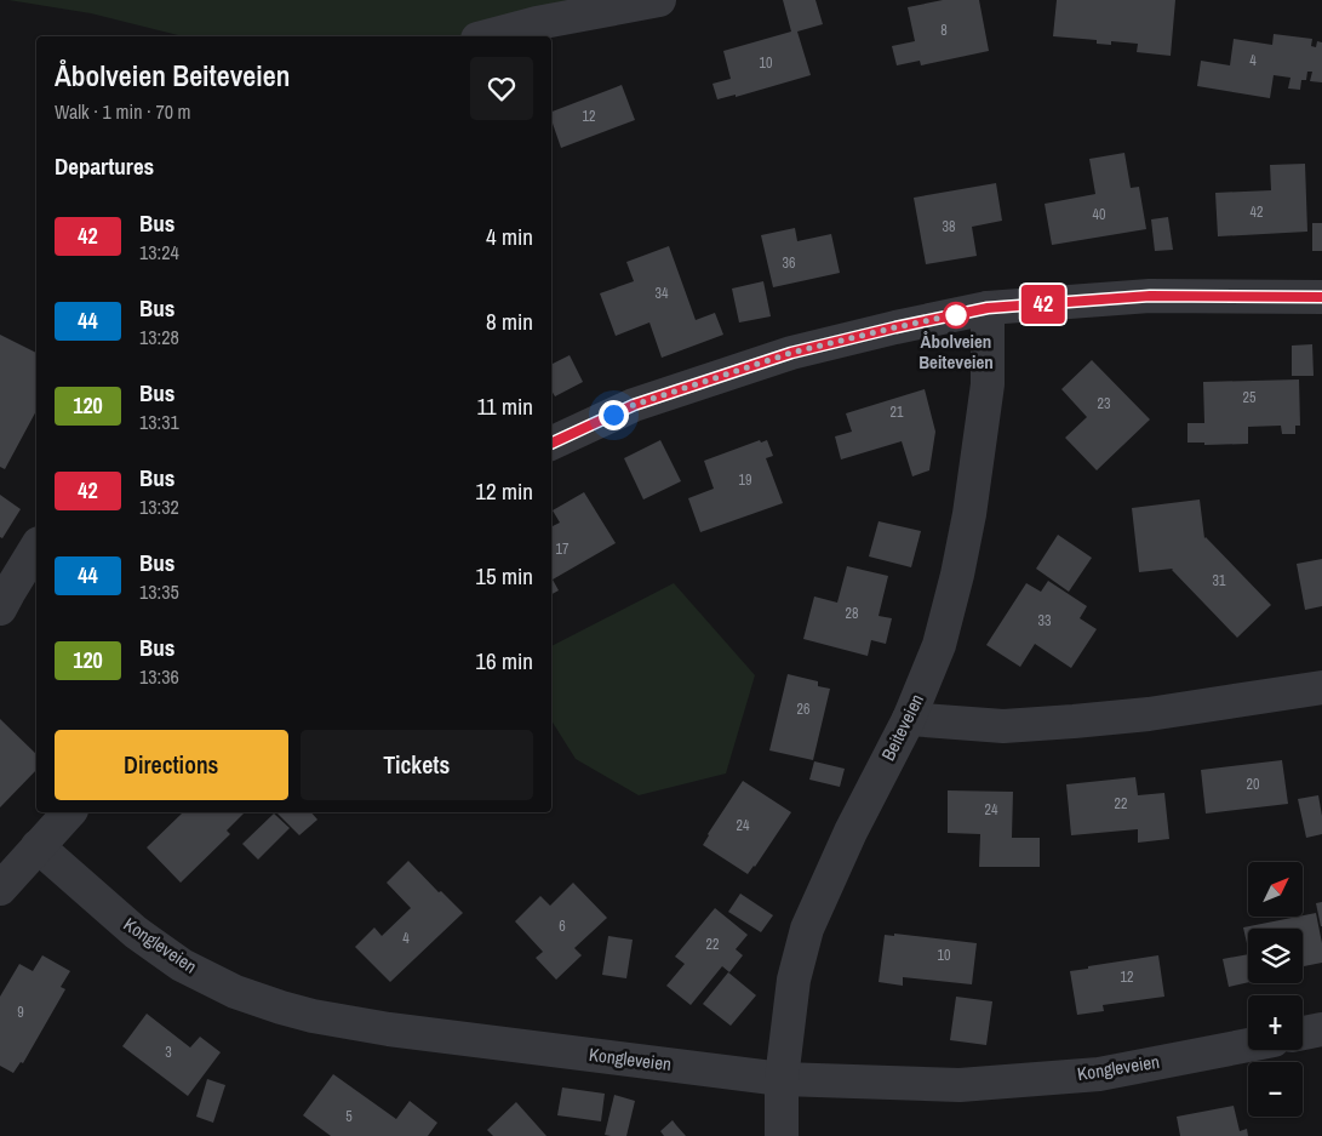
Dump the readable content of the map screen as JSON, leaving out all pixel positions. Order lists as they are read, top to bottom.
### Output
{
  "streets": {
    "street": ["Beiteveien", "Kongleveien"]
  },
  "crossings": [
    ["Beiteveien", "Kongleveien"]
  ],
  "places": ["Åbolveien Beiteveien"],
  "lines": ["bus line 42"],
  "house_numbers": [
    "8",
    "4",
    "10",
    "12",
    "42",
    "40",
    "38",
    "36",
    "34",
    "25",
    "23",
    "21",
    "19",
    "17",
    "31",
    "28",
    "33",
    "26",
    "20",
    "22",
    "24",
    "24",
    "6",
    "4",
    "22",
    "10",
    "12",
    "9",
    "3",
    "5"
  ],
  "north": "top right",
  "page": {
    "on_map": "42",
    "heading": [
      ["Åbolveien Beiteveien", "Walk · 1 min · 70 m"],
      "Departures"
    ],
    "list": [
      {
        "mark": "42",
        "name": "Bus",
        "note": "13:24",
        "value": "4 min"
      },
      {
        "mark": "44",
        "name": "Bus",
        "note": "13:28",
        "value": "8 min"
      },
      {
        "mark": "120",
        "name": "Bus",
        "note": "13:31",
        "value": "11 min"
      },
      {
        "mark": "42",
        "name": "Bus",
        "note": "13:32",
        "value": "12 min"
      },
      {
        "mark": "44",
        "name": "Bus",
        "note": "13:35",
        "value": "15 min"
      },
      {
        "mark": "120",
        "name": "Bus",
        "note": "13:36",
        "value": "16 min"
      }
    ],
    "buttons": ["Directions", "Tickets"],
    "map_buttons": ["+", "−"]
  }
}
